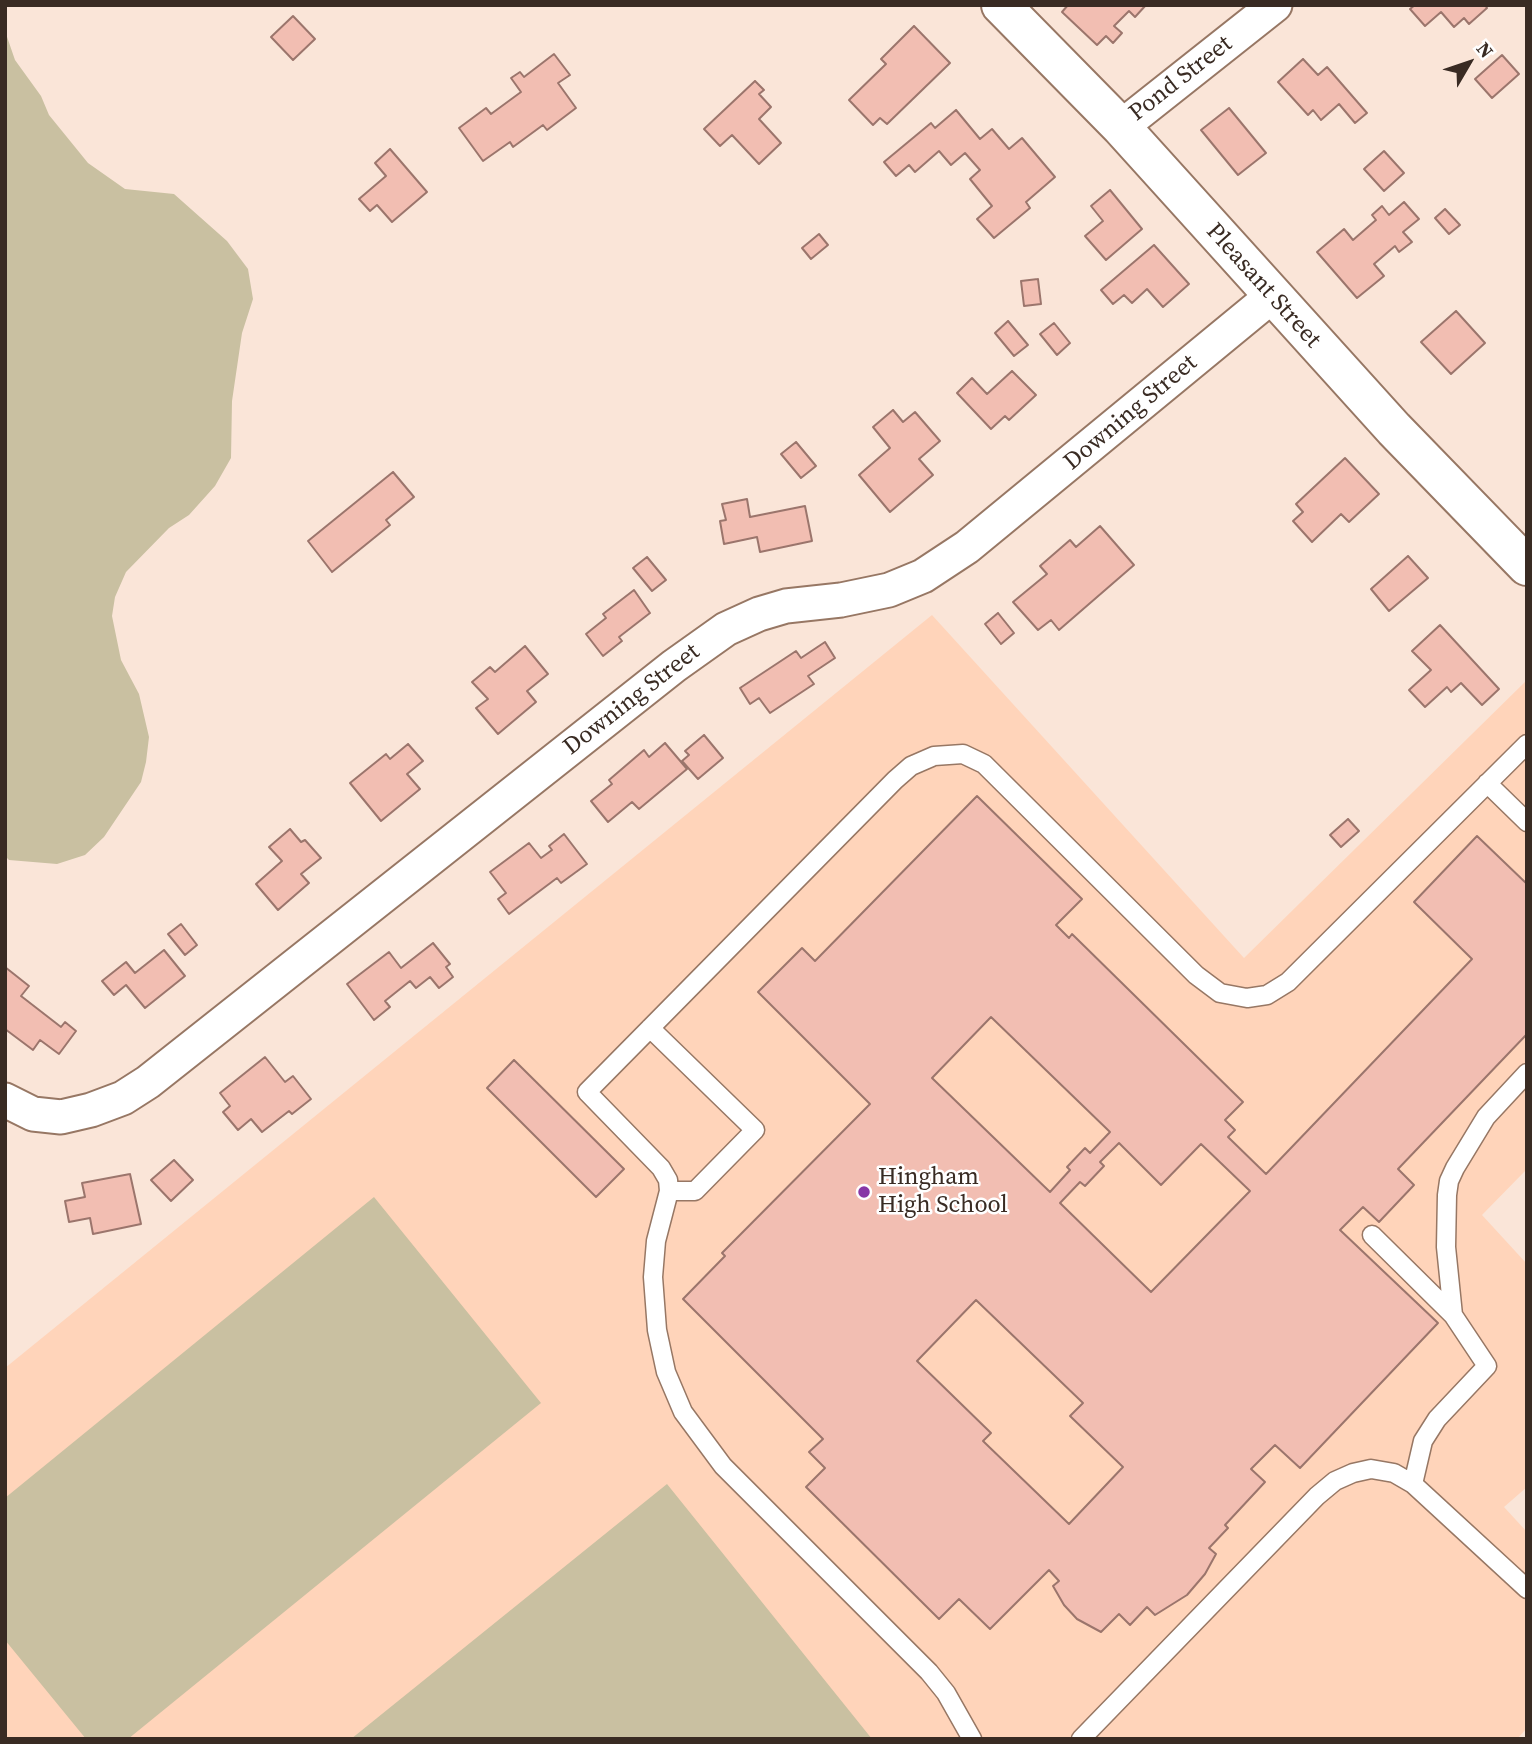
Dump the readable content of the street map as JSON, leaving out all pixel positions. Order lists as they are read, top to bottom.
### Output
{
  "streets": {
    "street": ["Pond Street", "Pleasant Street", "Downing Street"]
  },
  "crossings": [
    ["Pond Street", "Pleasant Street"],
    ["Pleasant Street", "Downing Street"]
  ],
  "places": ["Hingham High School"],
  "north": "top right"
}
